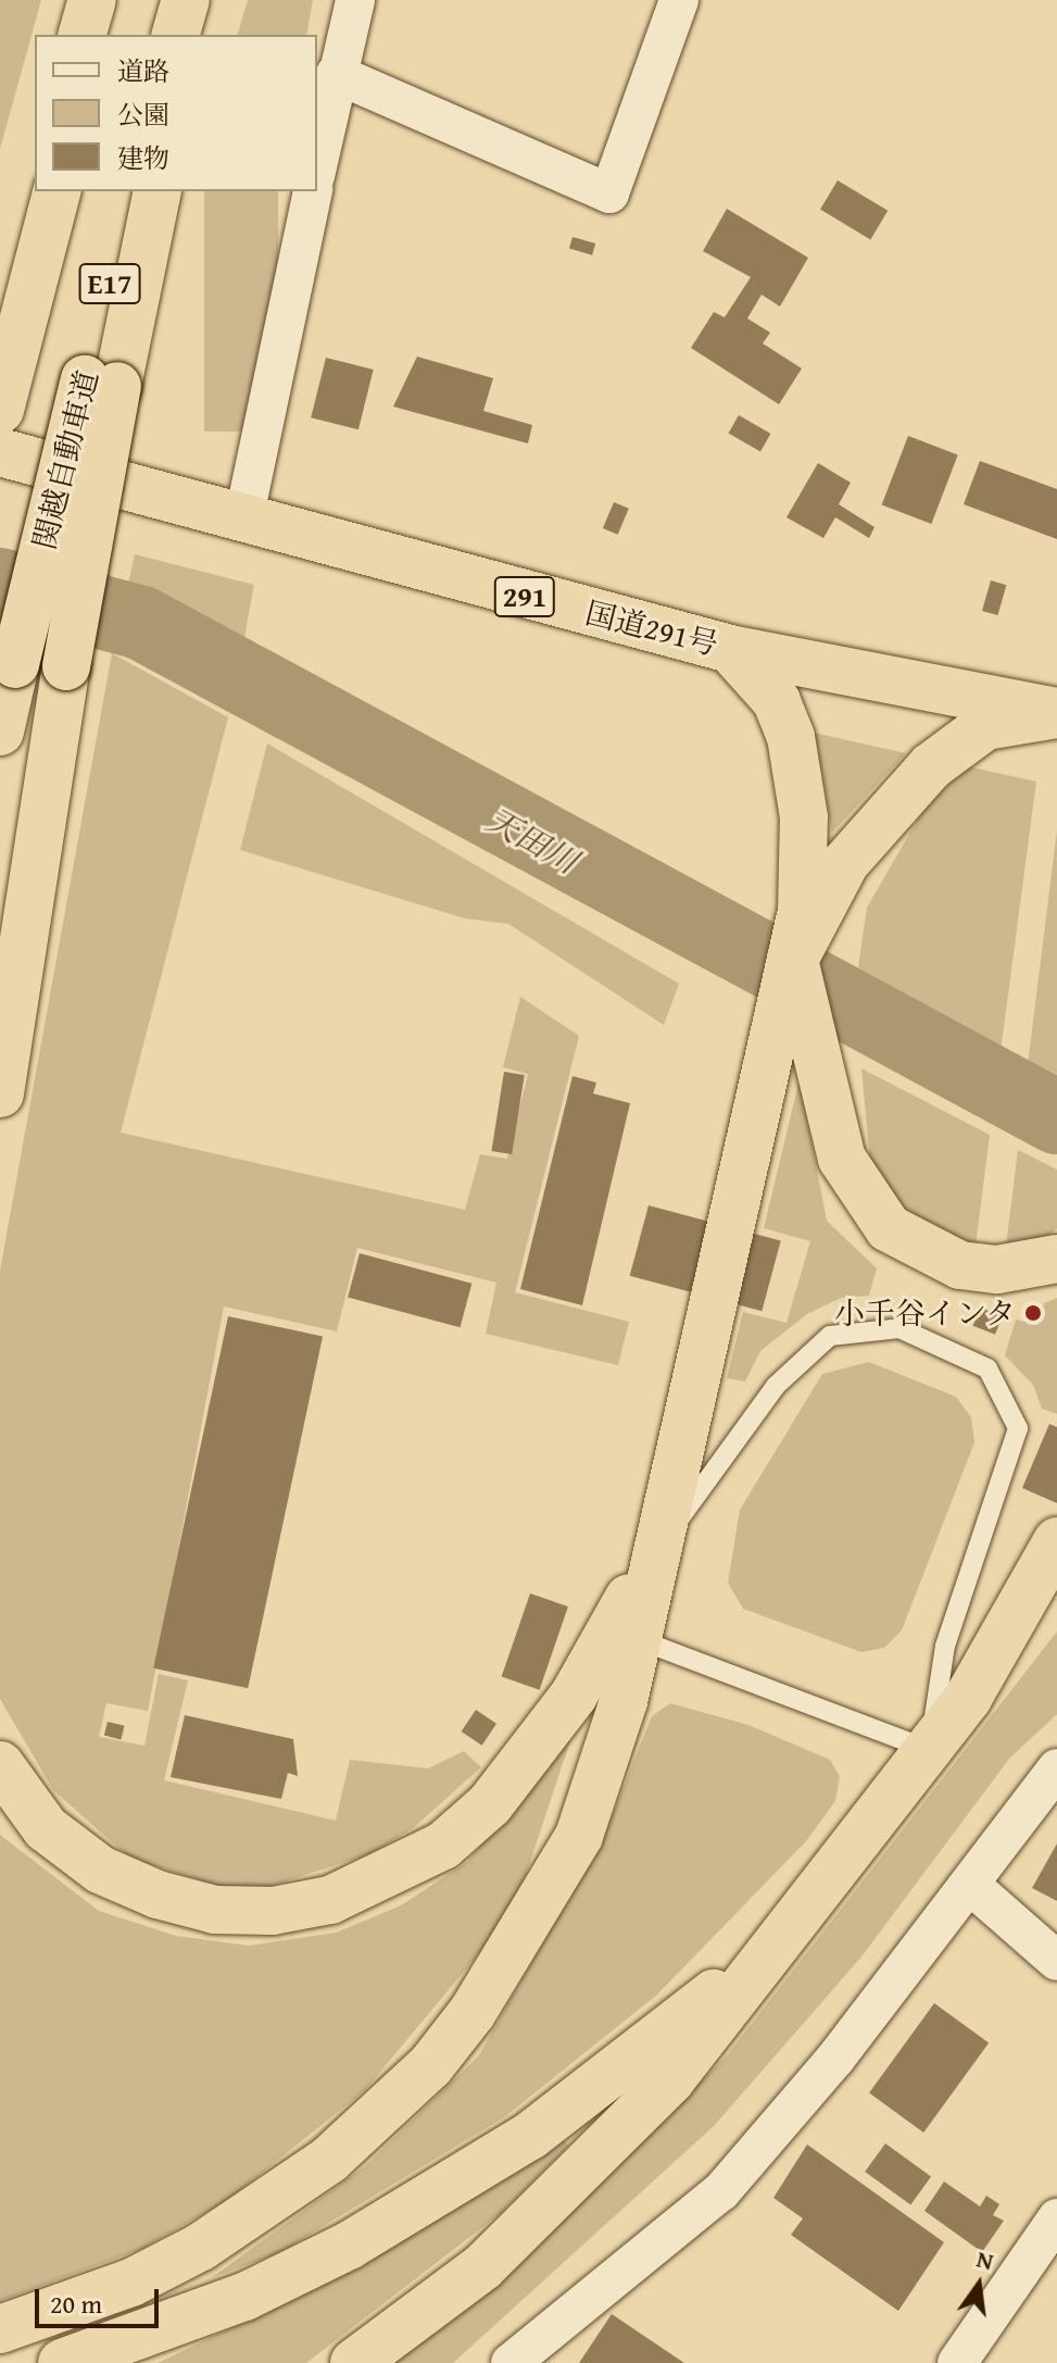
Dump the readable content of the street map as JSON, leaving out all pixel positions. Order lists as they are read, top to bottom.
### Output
{
  "streets": {
    "highway": [
      "E17",
      "関越自動車道",
      "291",
      "国道291号"
    ]
  },
  "water": ["天田川"],
  "places": ["小千谷インタ"],
  "legend": ["道路", "公園", "建物"],
  "scale_bar": "20 m",
  "north": "top"
}
